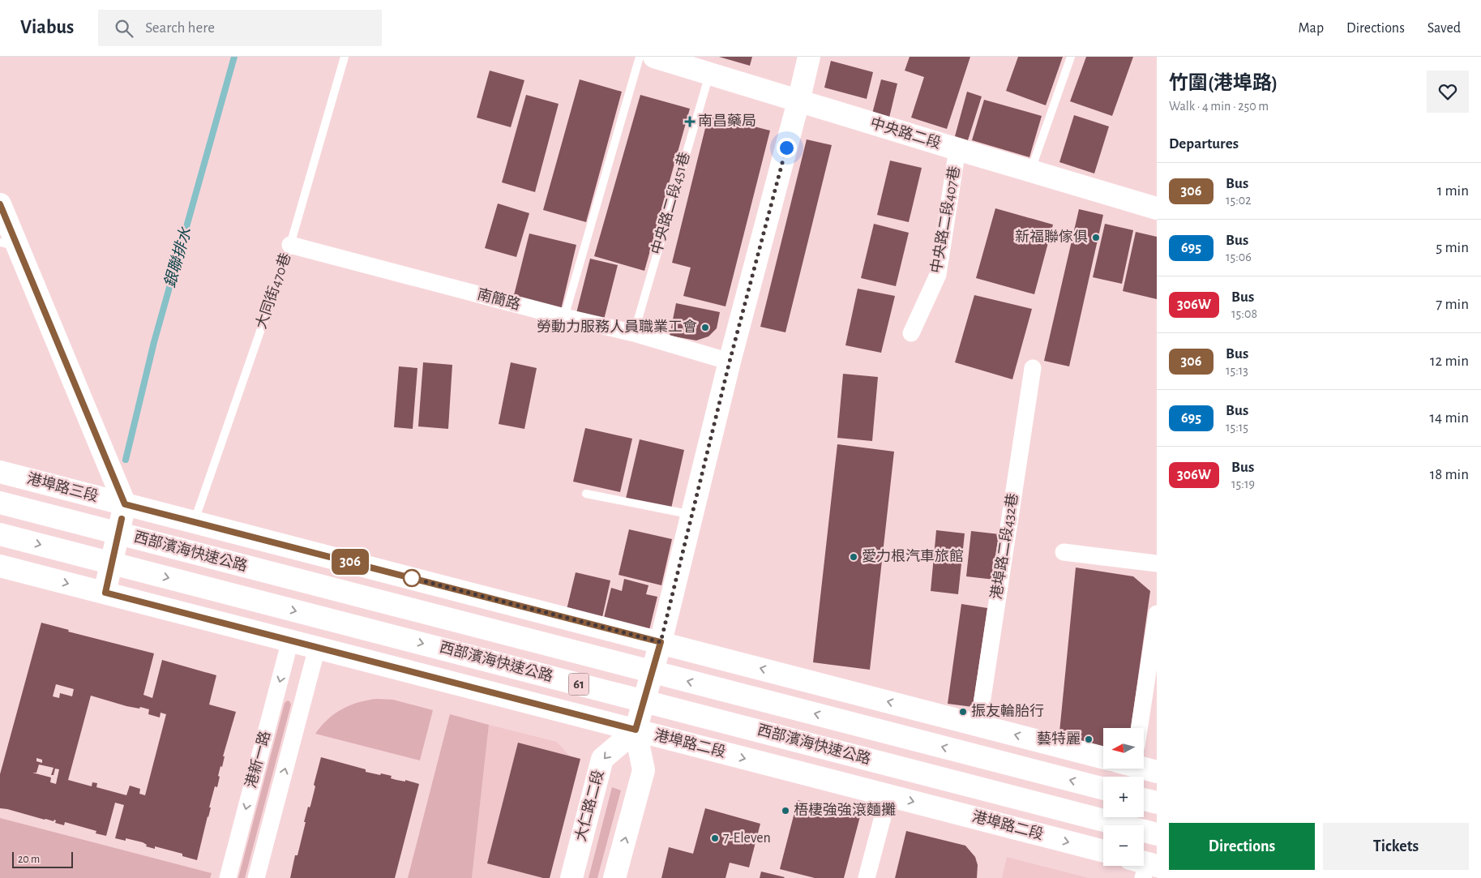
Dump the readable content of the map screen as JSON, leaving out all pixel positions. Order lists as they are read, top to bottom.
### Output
{
  "streets": {
    "main road": [
      "中央路二段",
      "港埠路三段",
      "西部濱海快速公路",
      "61",
      "港埠路二段",
      "大仁路二段"
    ],
    "street": [
      "中央路二段407巷",
      "南簡路",
      "港埠路二段432巷",
      "港新一路"
    ],
    "lane": ["中央路二段451巷", "大同街470巷"]
  },
  "crossings": [
    ["中央路二段", "中央路二段451巷"],
    ["中央路二段", "中央路二段407巷"],
    ["中央路二段451巷", "南簡路"],
    ["大同街470巷", "南簡路"],
    ["港埠路二段", "港新一路"],
    ["港埠路二段", "大仁路二段"]
  ],
  "water": ["銀聯排水"],
  "places": {
    "health": ["南昌藥局"],
    "other": [
      "新福聯傢俱",
      "勞動力服務人員職業工會",
      "愛力根汽車旅館",
      "振友輪胎行",
      "藝特麗",
      "梧棲強強滾麵攤",
      "7-Eleven"
    ]
  },
  "lines": ["bus line 306"],
  "scale_bar": "20 m",
  "north": "left",
  "page": {
    "header": "Viabus",
    "search": "Search here",
    "nav": ["Map", "Directions", "Saved"],
    "on_map": "306",
    "heading": [
      ["竹圍(港埠路)", "Walk · 4 min · 250 m"],
      "Departures"
    ],
    "list": [
      {
        "mark": "306",
        "name": "Bus",
        "note": "15:02",
        "value": "1 min"
      },
      {
        "mark": "695",
        "name": "Bus",
        "note": "15:06",
        "value": "5 min"
      },
      {
        "mark": "306W",
        "name": "Bus",
        "note": "15:08",
        "value": "7 min"
      },
      {
        "mark": "306",
        "name": "Bus",
        "note": "15:13",
        "value": "12 min"
      },
      {
        "mark": "695",
        "name": "Bus",
        "note": "15:15",
        "value": "14 min"
      },
      {
        "mark": "306W",
        "name": "Bus",
        "note": "15:19",
        "value": "18 min"
      }
    ],
    "map_buttons": ["+", "−"],
    "buttons": ["Directions", "Tickets"],
    "scale": "20 m"
  }
}
